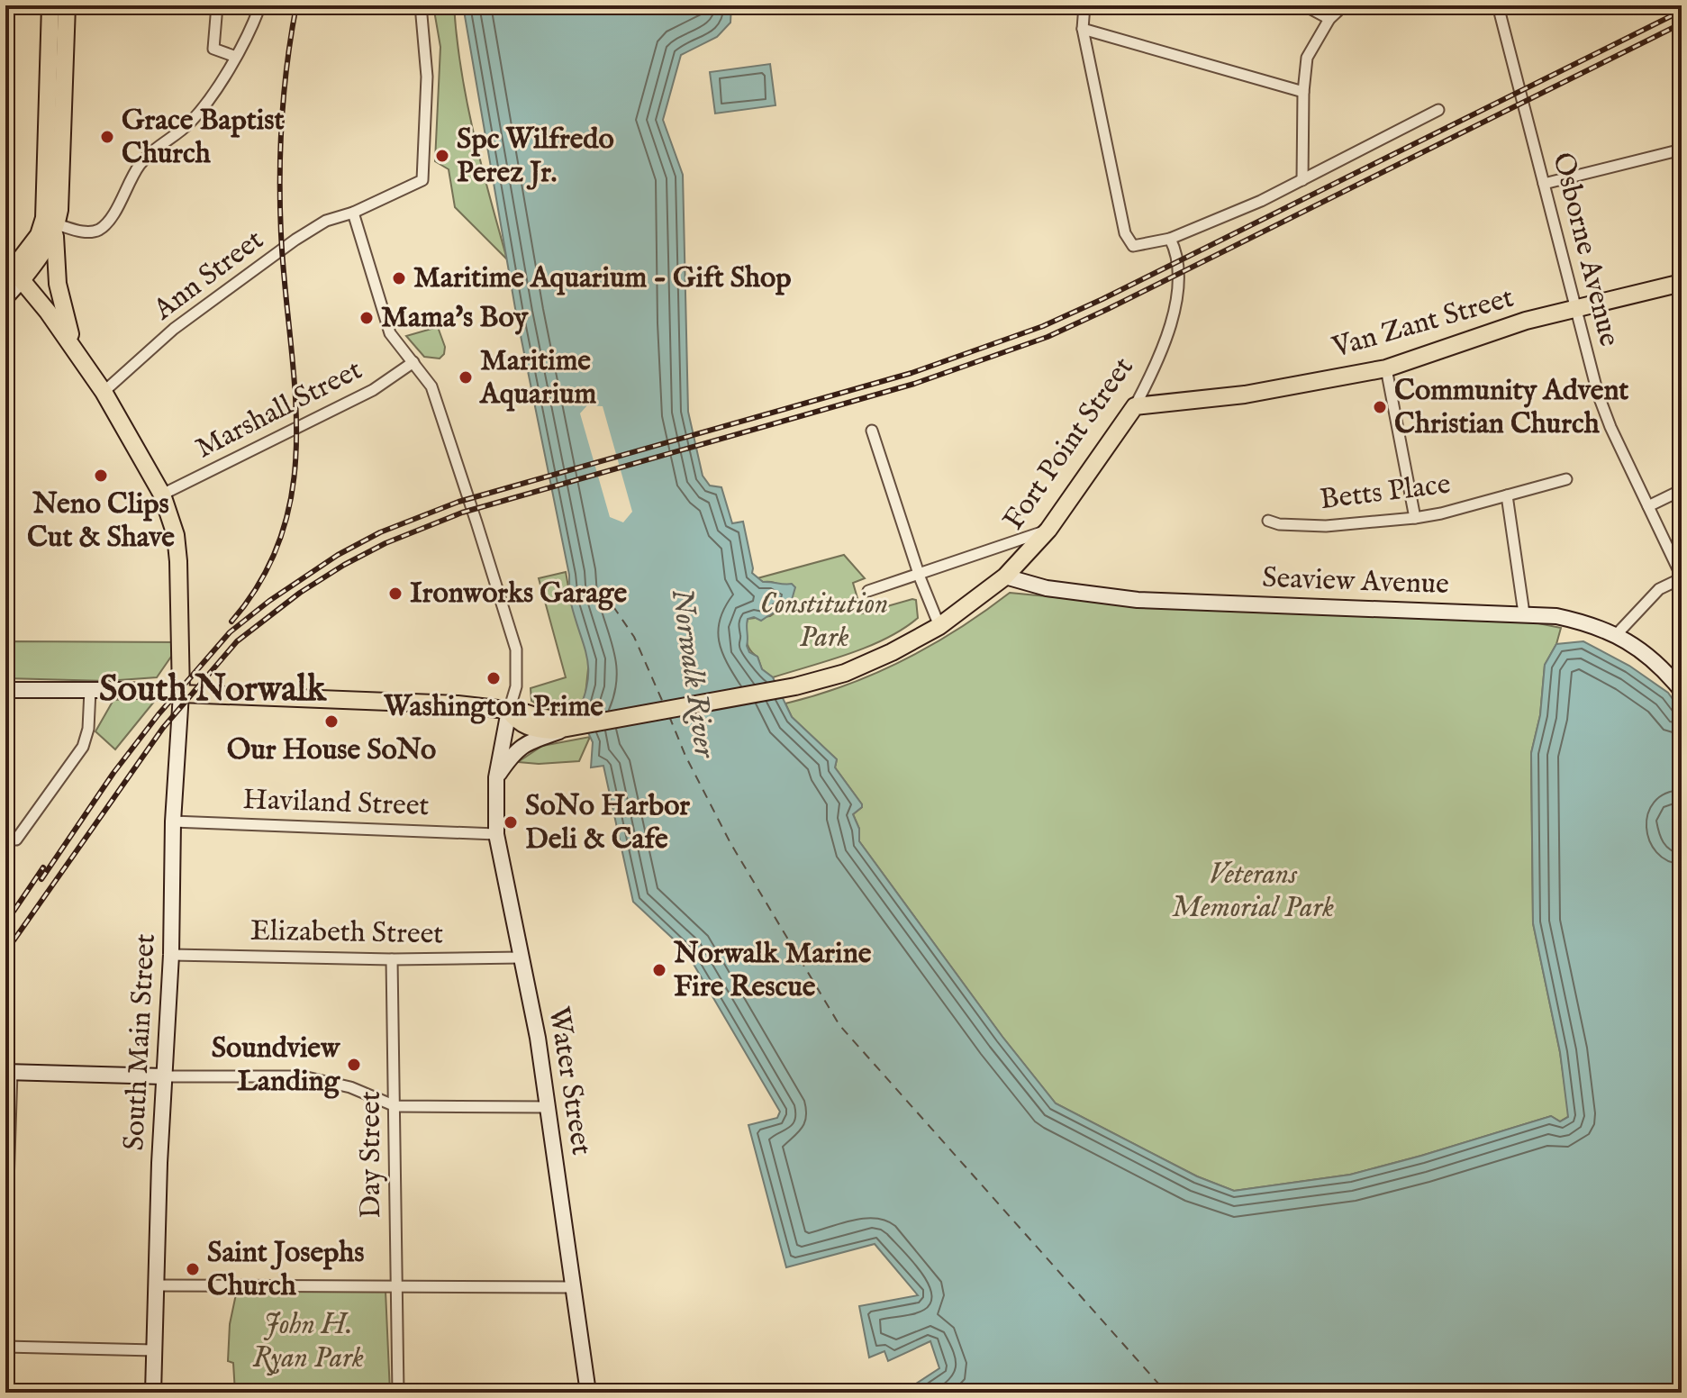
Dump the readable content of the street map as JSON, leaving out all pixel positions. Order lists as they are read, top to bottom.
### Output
{
  "streets": {
    "main road": [
      "Van Zant Street",
      "Fort Point Street",
      "Seaview Avenue",
      "South Main Street",
      "Water Street"
    ],
    "street": [
      "Osborne Avenue",
      "Ann Street",
      "Marshall Street",
      "Betts Place",
      "Haviland Street",
      "Elizabeth Street",
      "Day Street"
    ]
  },
  "crossings": [
    ["Osborne Avenue", "Van Zant Street"],
    ["Osborne Avenue", "Seaview Avenue"],
    ["Van Zant Street", "Fort Point Street"],
    ["Fort Point Street", "Seaview Avenue"],
    ["Haviland Street", "South Main Street"],
    ["Haviland Street", "Water Street"],
    ["Elizabeth Street", "South Main Street"],
    ["Elizabeth Street", "Water Street"],
    ["Elizabeth Street", "Day Street"]
  ],
  "districts": ["South Norwalk"],
  "water": ["Norwalk River"],
  "parks": ["Constitution Park", "Veterans Memorial Park", "John H. Ryan Park"],
  "places": [
    "Grace Baptist Church",
    "Spc Wilfredo Perez Jr.",
    "Maritime Aquarium - Gift Shop",
    "Mama's Boy",
    "Maritime Aquarium",
    "Community Advent Christian Church",
    "Neno Clips Cut & Shave",
    "Ironworks Garage",
    "Washington Prime",
    "Our House SoNo",
    "SoNo Harbor Deli & Cafe",
    "Norwalk Marine Fire Rescue",
    "Soundview Landing",
    "Saint Josephs Church"
  ]
}
